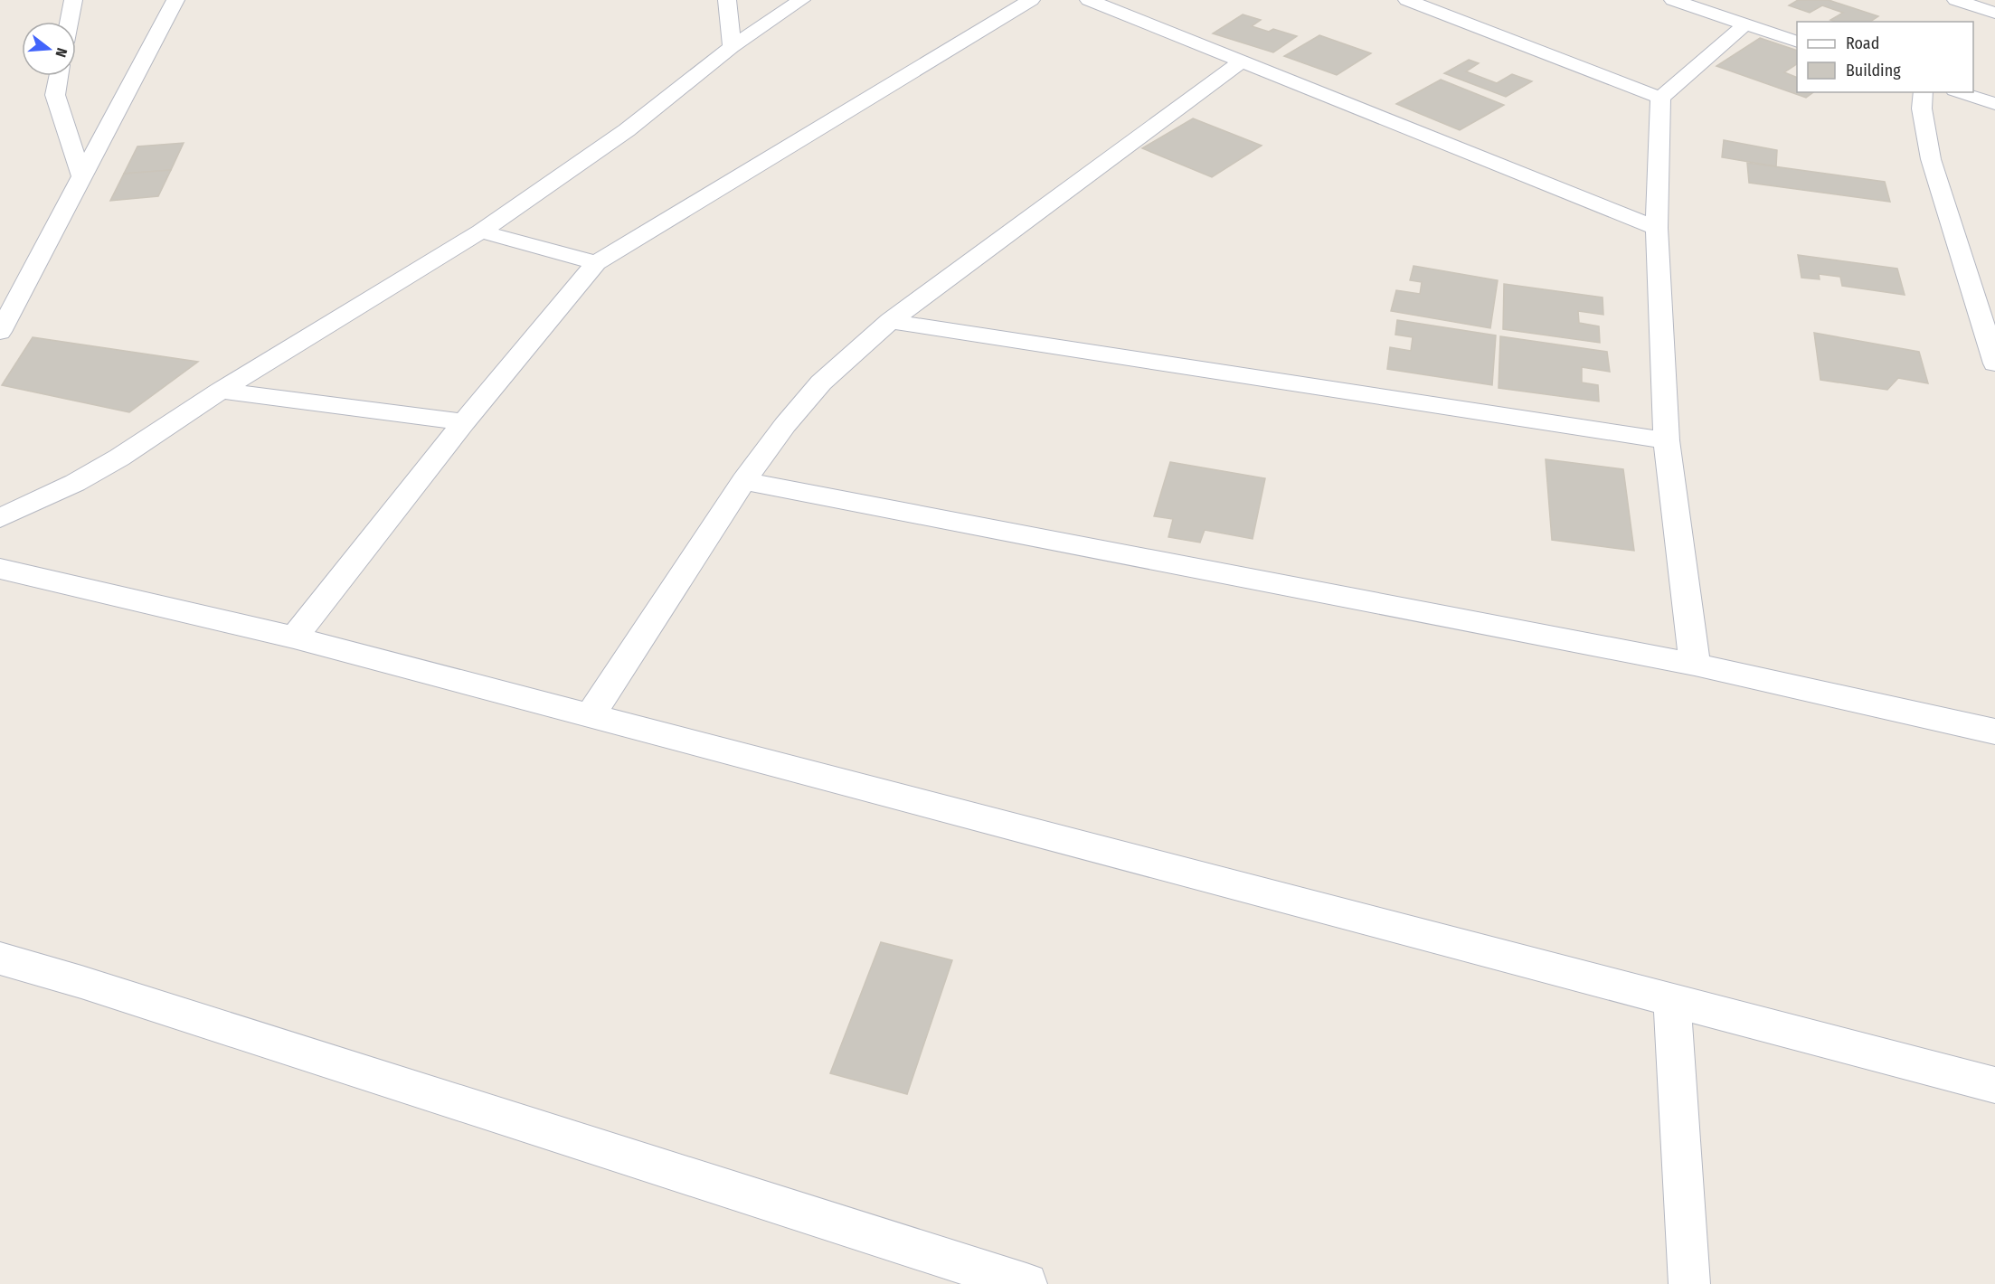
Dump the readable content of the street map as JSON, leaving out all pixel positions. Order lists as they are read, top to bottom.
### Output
{
  "legend": ["Road", "Building"],
  "north": "right"
}
